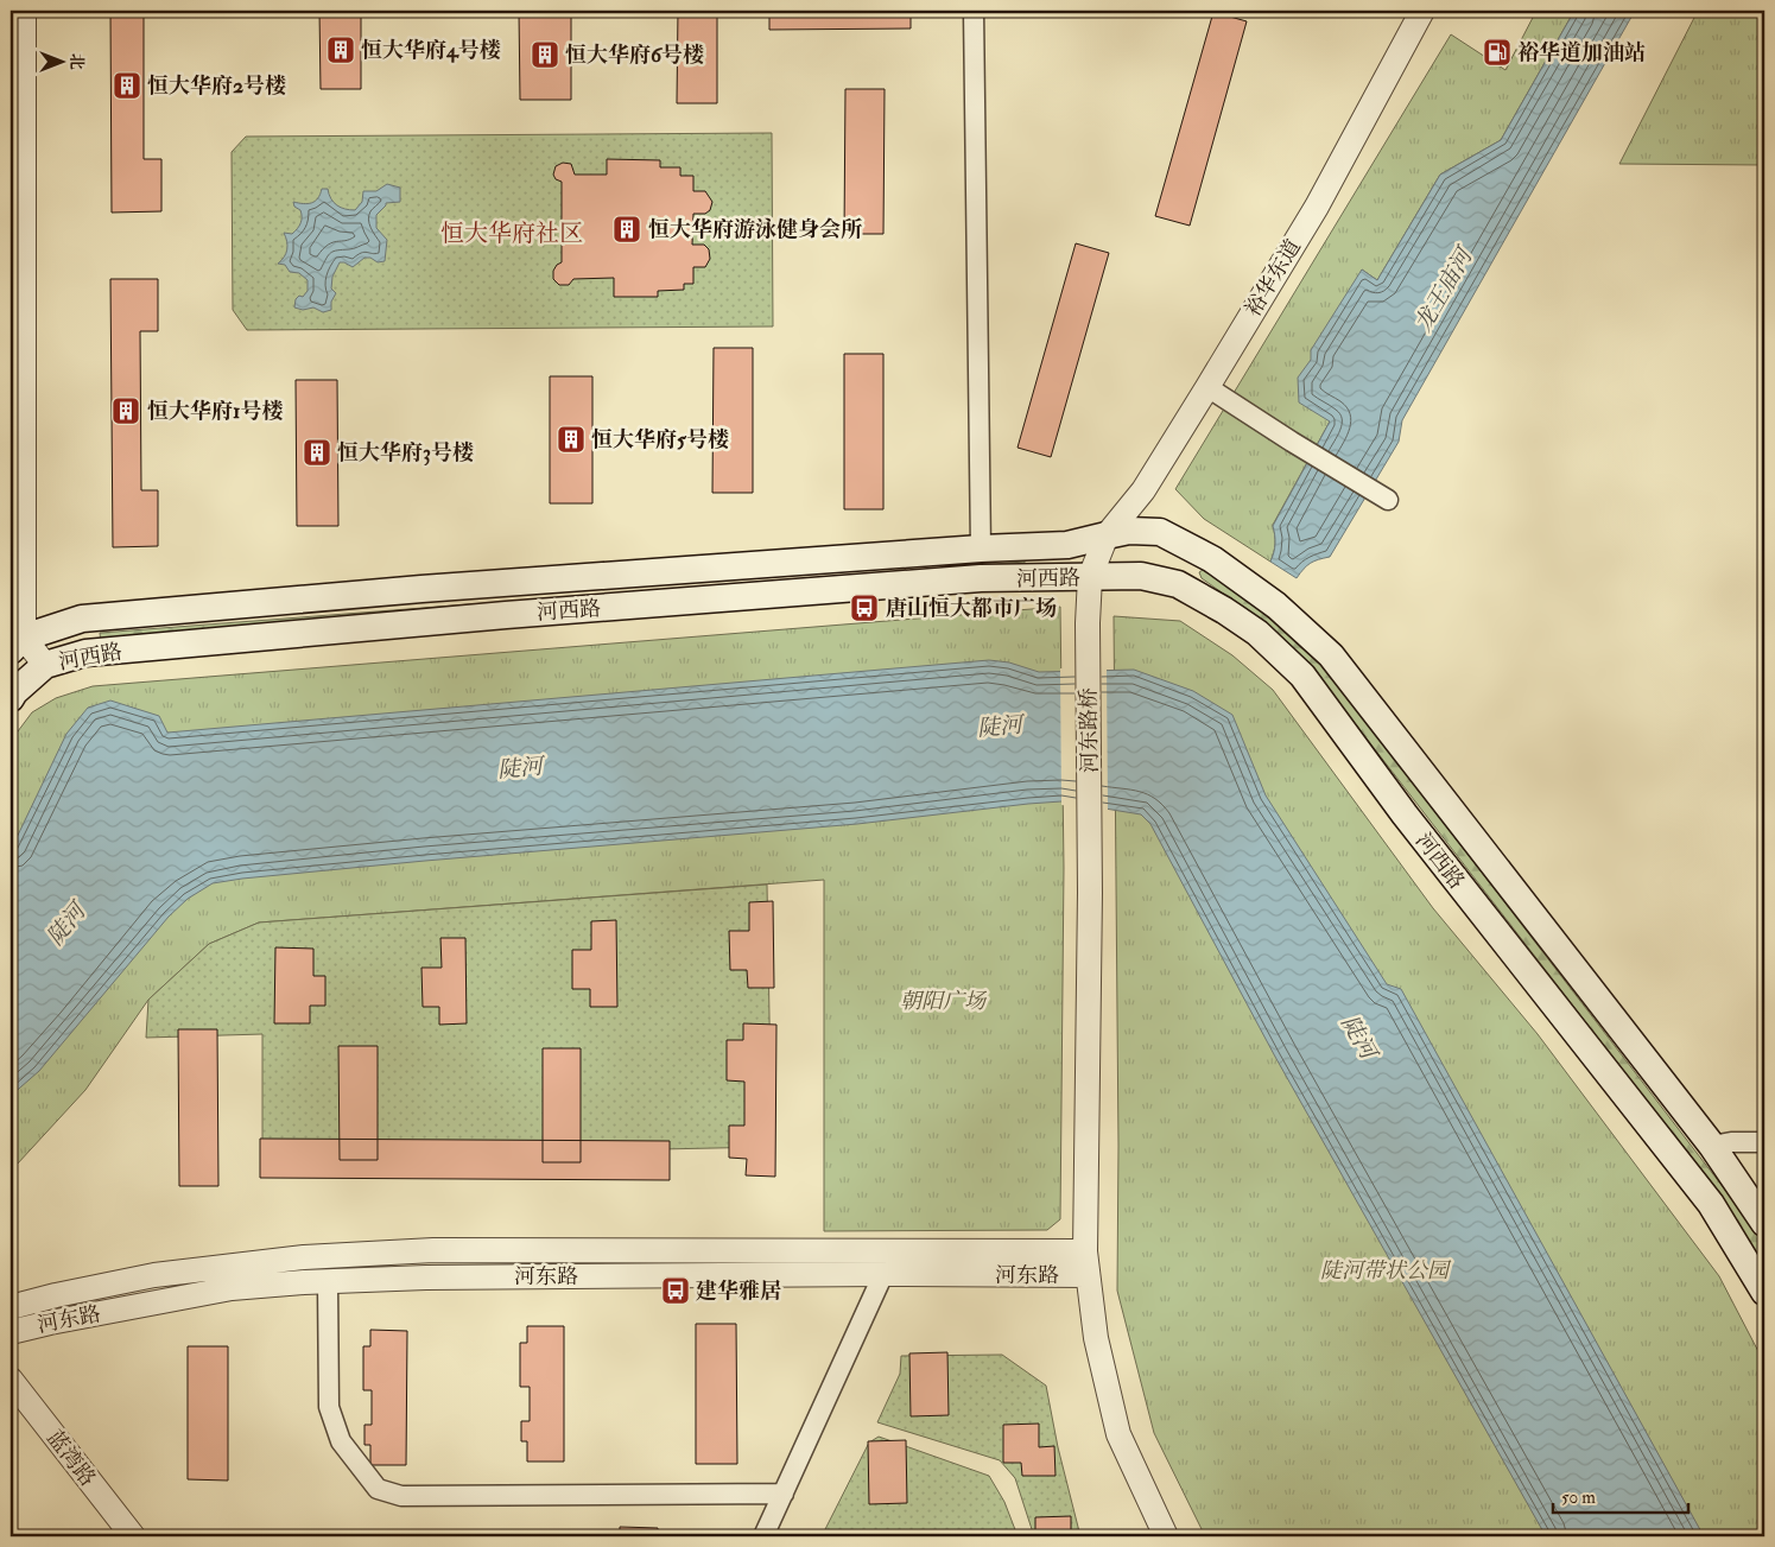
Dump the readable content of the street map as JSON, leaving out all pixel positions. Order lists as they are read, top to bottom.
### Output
{
  "streets": {
    "main road": ["河西路"],
    "street": [
      "裕华东道",
      "河东路桥",
      "河东路",
      "蓝湾路"
    ]
  },
  "crossings": [
    ["裕华东道", "河西路"],
    ["裕华东道", "河东路桥"],
    ["河西路", "河东路桥"],
    ["河东路桥", "河东路"]
  ],
  "districts": ["恒大华府社区"],
  "water": ["龙王庙河", "陡河"],
  "parks": ["朝阳广场", "陡河带状公园"],
  "places": {
    "building": [
      "恒大华府4号楼",
      "恒大华府6号楼",
      "恒大华府2号楼",
      "恒大华府游泳健身会所",
      "恒大华府1号楼",
      "恒大华府5号楼",
      "恒大华府3号楼"
    ],
    "fuel station": ["裕华道加油站"],
    "bus stop": ["唐山恒大都市广场", "建华雅居"]
  },
  "scale_bar": "50 m",
  "north": "right"
}
